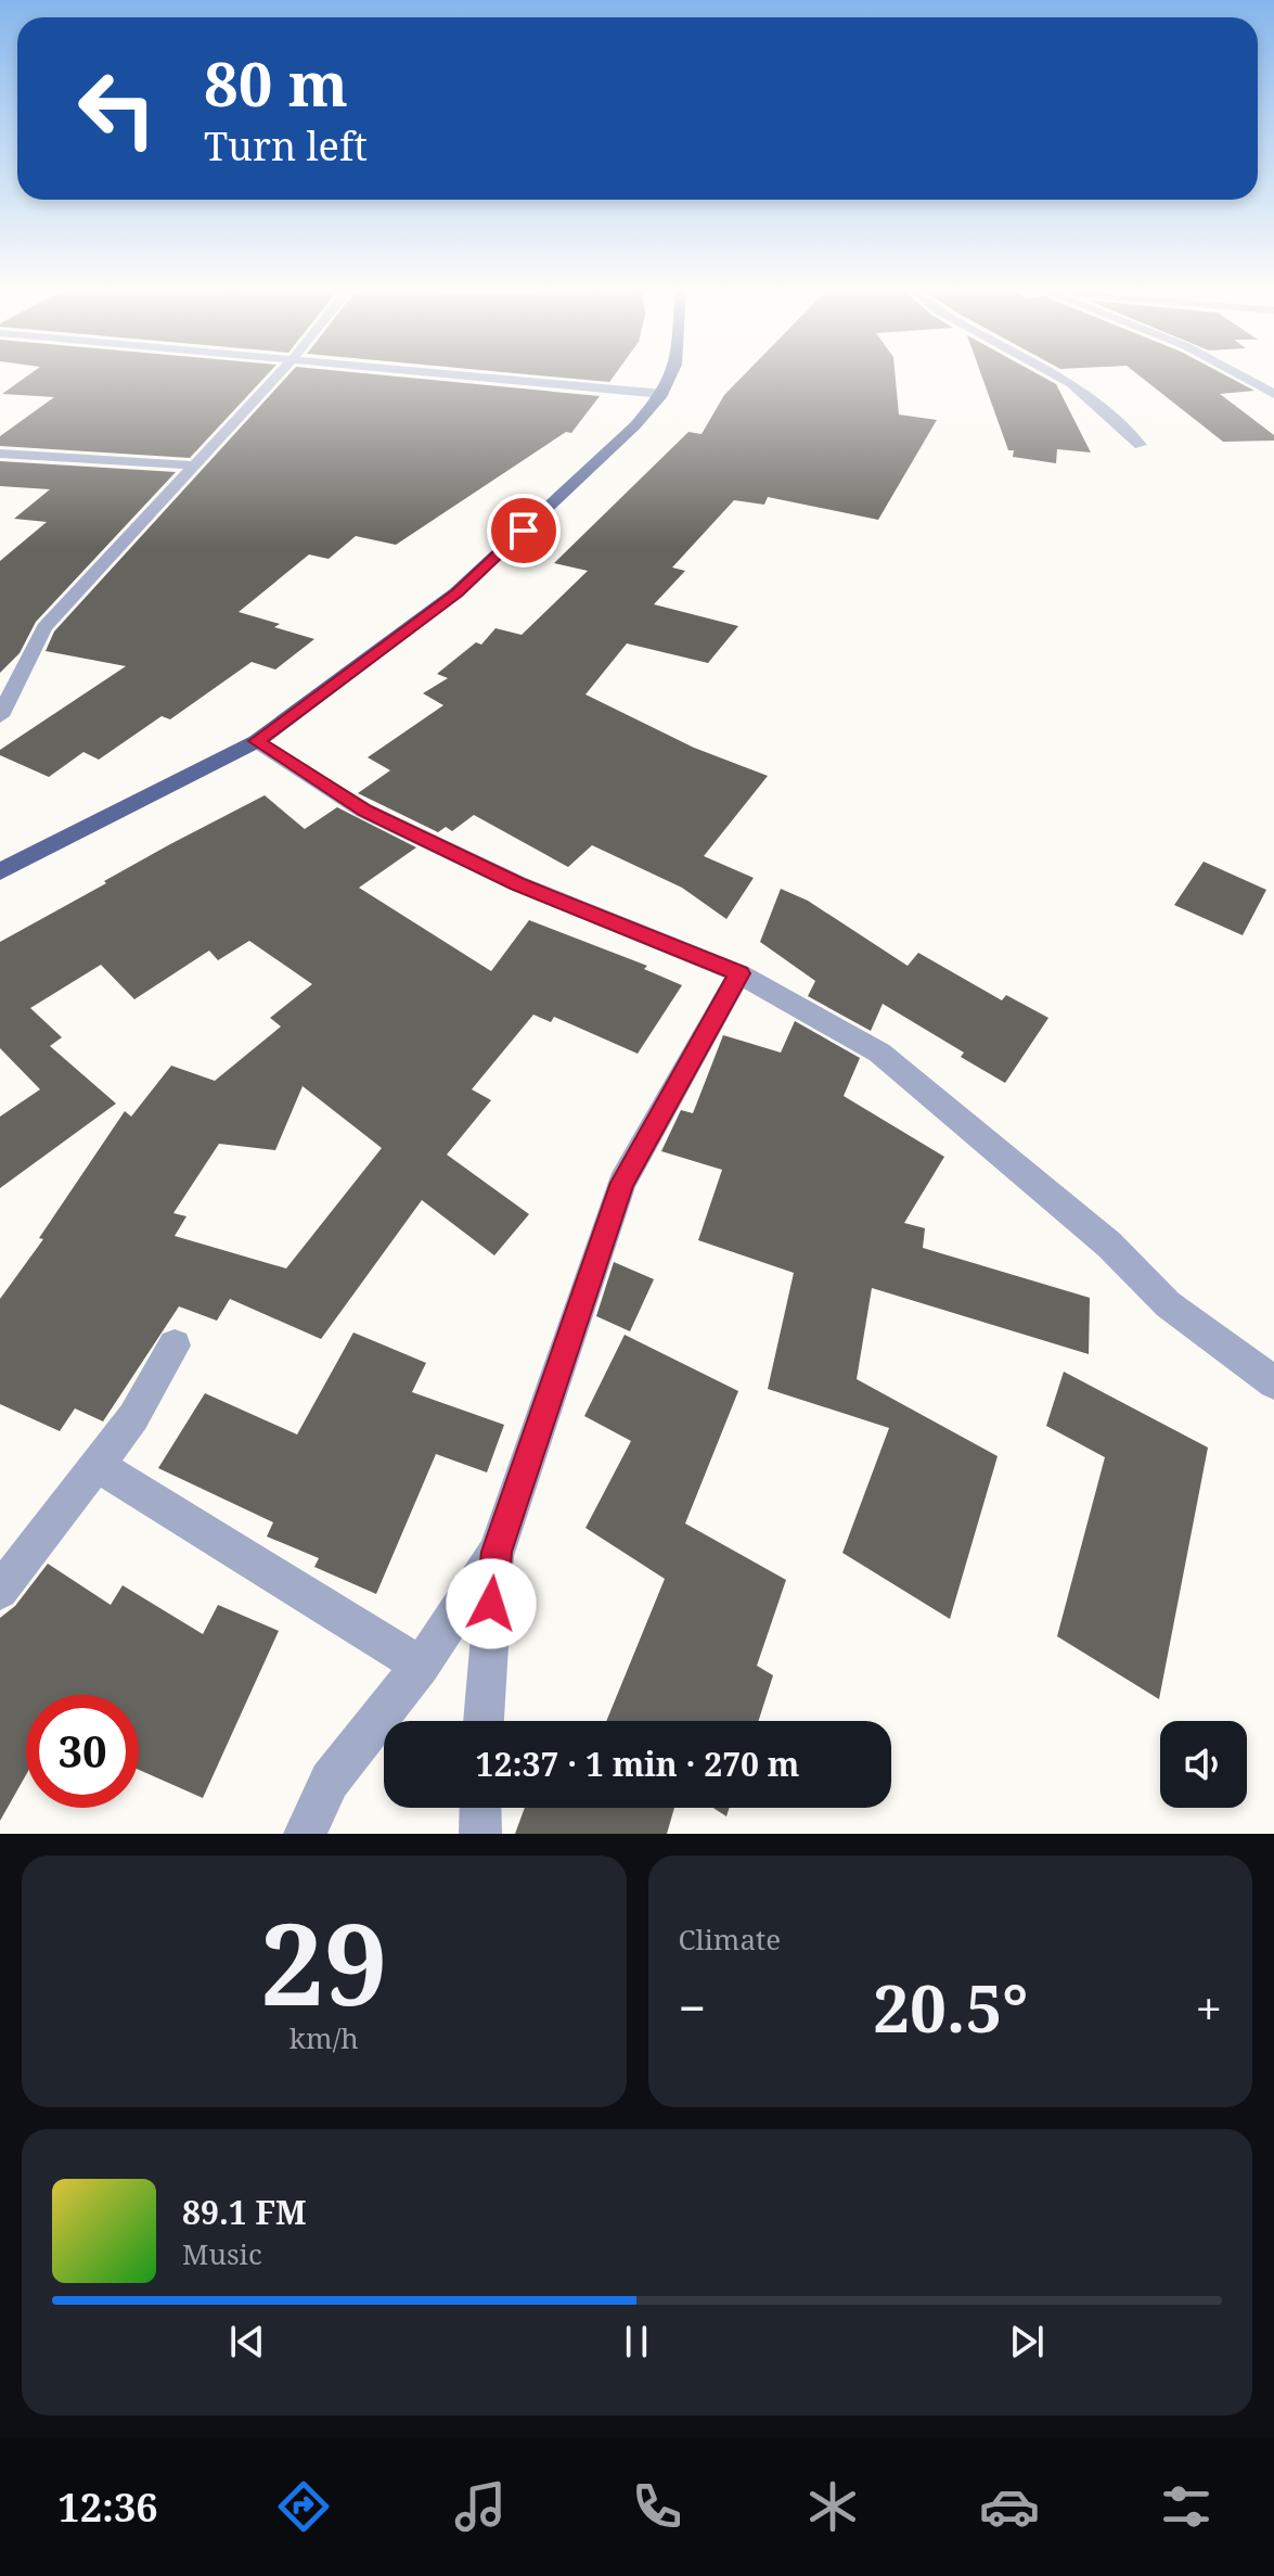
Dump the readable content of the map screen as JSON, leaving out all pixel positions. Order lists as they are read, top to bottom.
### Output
{
  "page": {
    "turn": ["80 m", "Turn left"],
    "limit": "30",
    "trip": "12:37 · 1 min · 270 m",
    "tile": [
      ["29", "km/h"],
      "Climate"
    ],
    "heat": ["−", "20.5°", "+"],
    "song": ["89.1 FM", "Music"],
    "tabs": "12:36"
  }
}
